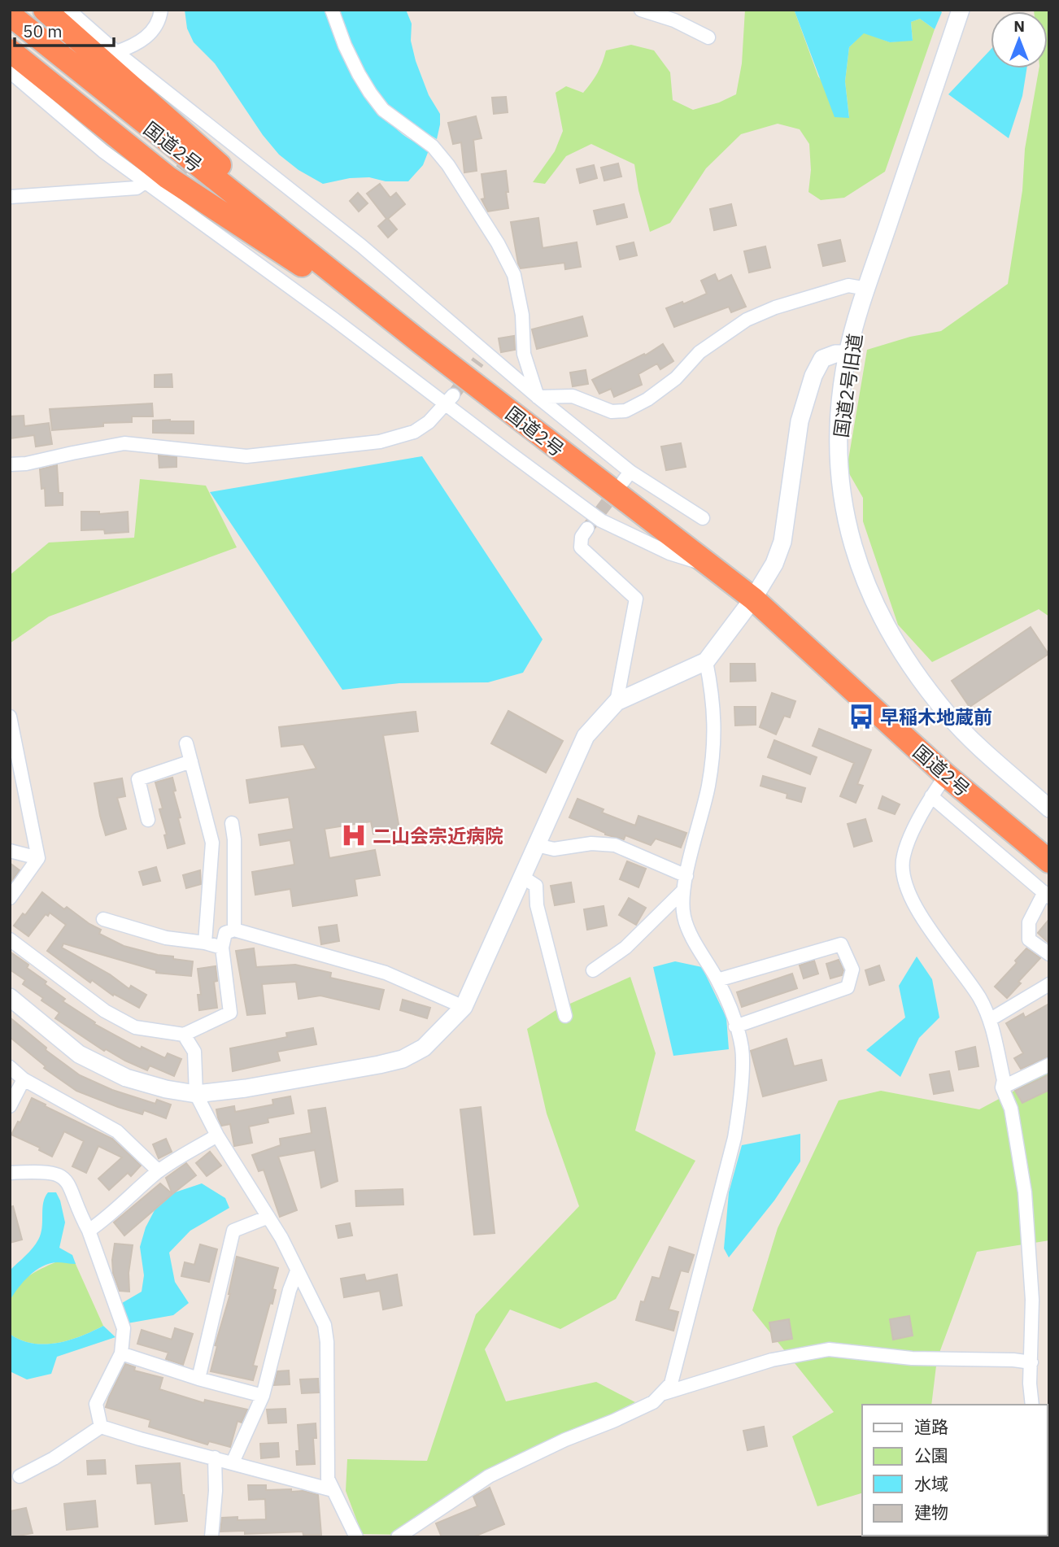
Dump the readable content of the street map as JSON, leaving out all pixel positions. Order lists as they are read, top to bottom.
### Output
{
  "streets": {
    "highway": ["国道2号"],
    "street": ["国道2号旧道"]
  },
  "places": {
    "bus stop": ["早稲木地蔵前"],
    "hospital": ["二山会宗近病院"]
  },
  "legend": [
    "道路",
    "公園",
    "水域",
    "建物"
  ],
  "scale_bar": "50 m",
  "north": "top"
}
